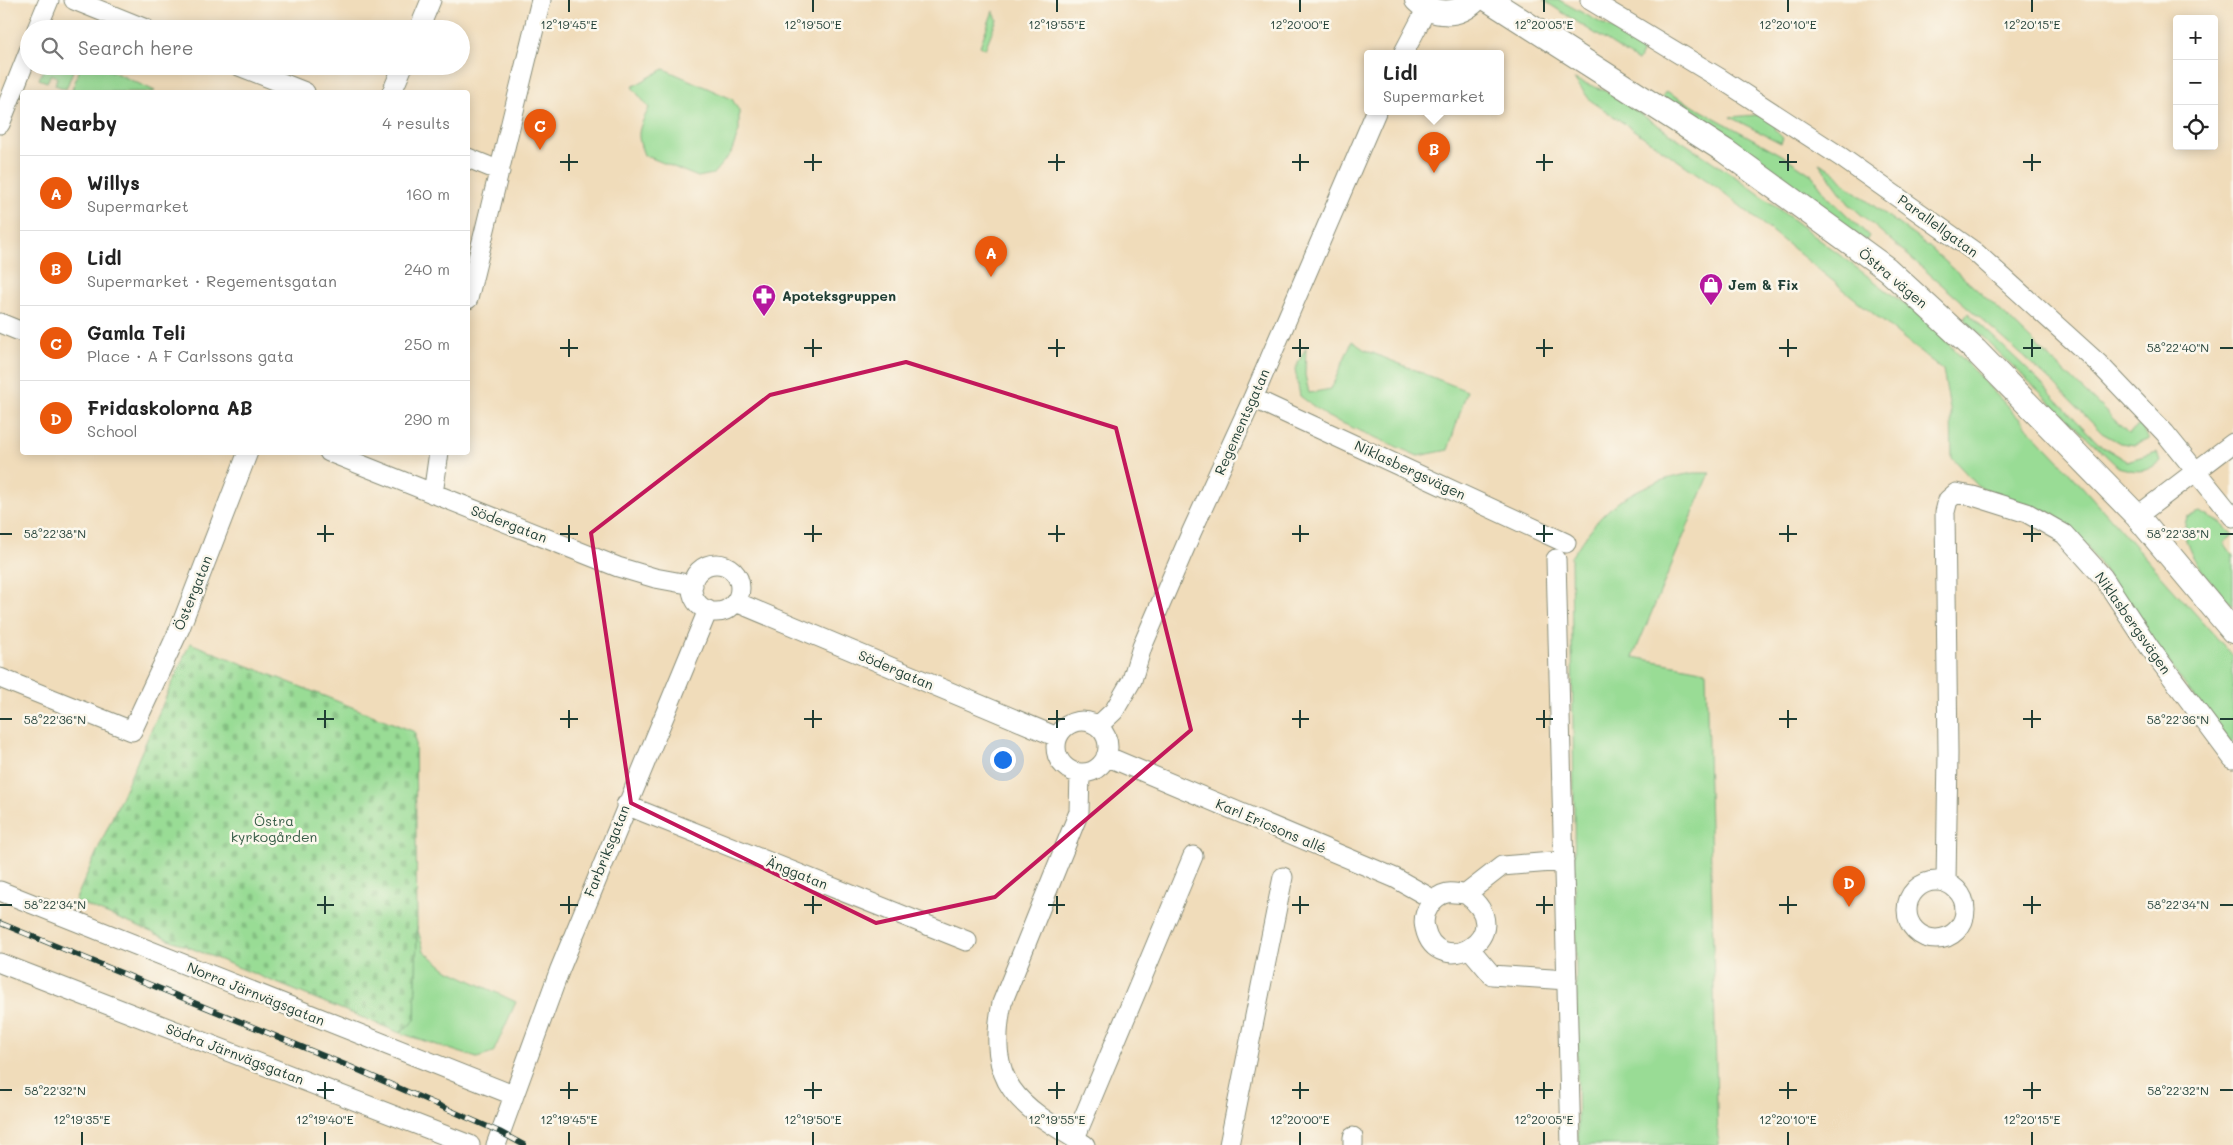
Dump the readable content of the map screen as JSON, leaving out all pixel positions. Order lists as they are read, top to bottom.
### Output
{
  "streets": {
    "street": [
      "Parallellgatan",
      "Östra vägen",
      "Regementsgatan",
      "Niklasbergsvägen",
      "Södergatan",
      "Östergatan",
      "Karl Ericsons allé",
      "Farbriksgatan",
      "Änggatan",
      "Norra Järnvägsgatan",
      "Södra Järnvägsgatan"
    ]
  },
  "crossings": [
    ["Regementsgatan", "Niklasbergsvägen"],
    ["Regementsgatan", "Södergatan"],
    ["Regementsgatan", "Karl Ericsons allé"],
    ["Södergatan", "Karl Ericsons allé"],
    ["Södergatan", "Farbriksgatan"],
    ["Farbriksgatan", "Änggatan"],
    ["Farbriksgatan", "Norra Järnvägsgatan"]
  ],
  "parks": ["Östra kyrkogården"],
  "places": {
    "shop": ["Jem & Fix"],
    "pharmacy": ["Apoteksgruppen"]
  },
  "page": {
    "map_buttons": ["+", "−"],
    "search": "Search here",
    "popup": ["Lidl", "Supermarket"],
    "heading": ["Nearby", "4 results"],
    "pins": [
      "C",
      "B",
      "A",
      "D"
    ],
    "list": [
      {
        "mark": "A",
        "name": "Willys",
        "note": "Supermarket",
        "value": "160 m"
      },
      {
        "mark": "B",
        "name": "Lidl",
        "note": "Supermarket · Regementsgatan",
        "value": "240 m"
      },
      {
        "mark": "C",
        "name": "Gamla Teli",
        "note": "Place · A F Carlssons gata",
        "value": "250 m"
      },
      {
        "mark": "D",
        "name": "Fridaskolorna AB",
        "note": "School",
        "value": "290 m"
      }
    ]
  },
  "coordinates": [
    "12°19'45\"E",
    "12°19'50\"E",
    "12°19'55\"E",
    "12°20'00\"E",
    "12°20'05\"E",
    "12°20'10\"E",
    "12°20'15\"E",
    "58°22'40\"N",
    "58°22'38\"N",
    "58°22'36\"N",
    "58°22'34\"N",
    "58°22'32\"N",
    "12°19'35\"E",
    "12°19'40\"E"
  ]
}
